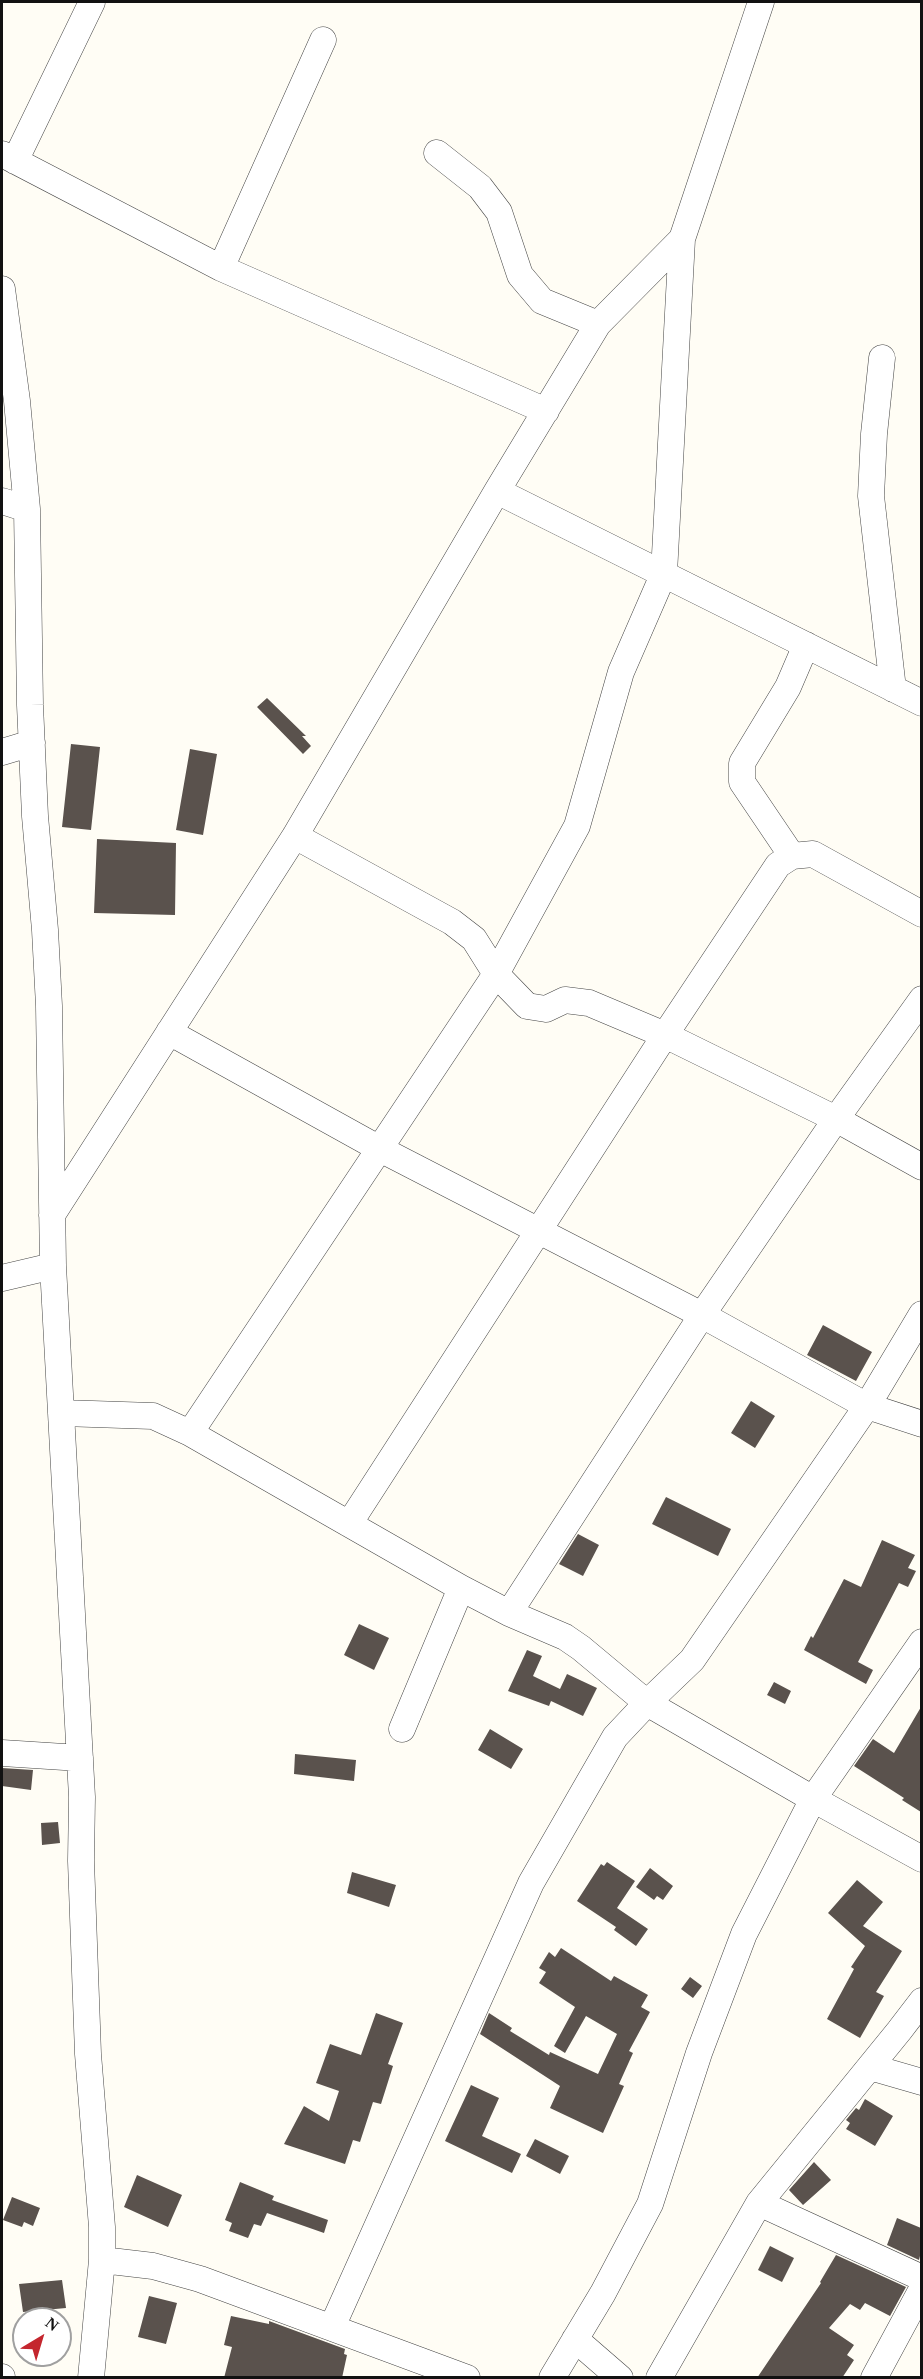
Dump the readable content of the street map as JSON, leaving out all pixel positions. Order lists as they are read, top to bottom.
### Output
{
  "north": "top right"
}
